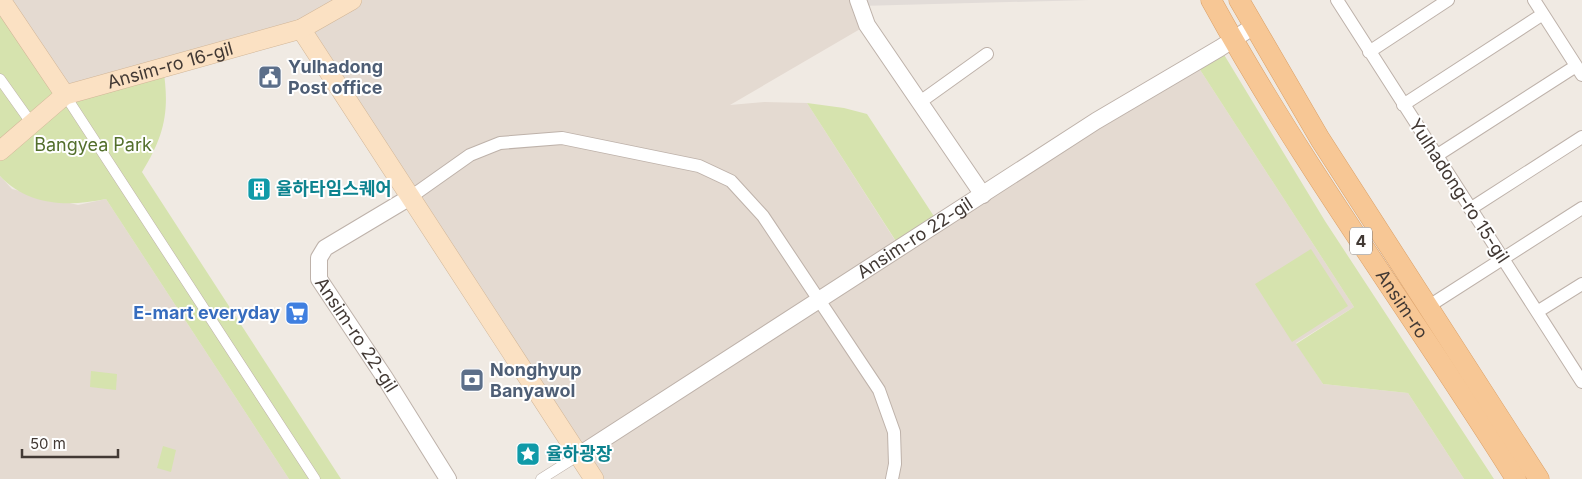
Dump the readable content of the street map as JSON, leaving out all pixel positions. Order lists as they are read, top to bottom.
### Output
{
  "streets": {
    "main road": ["Ansim-ro 16-gil", "4", "Ansim-ro"],
    "street": ["Yulhadong-ro 15-gil", "Ansim-ro 22-gil"]
  },
  "crossings": [
    ["Ansim-ro 22-gil", "Ansim-ro"]
  ],
  "parks": ["Bangyea Park"],
  "places": {
    "public building": ["Yulhadong Post office"],
    "building": ["율하타임스퀘어"],
    "supermarket": ["E-mart everyday"],
    "bank": ["Nonghyup Banyawol"],
    "place": ["율하광장"]
  },
  "scale_bar": "50 m"
}
